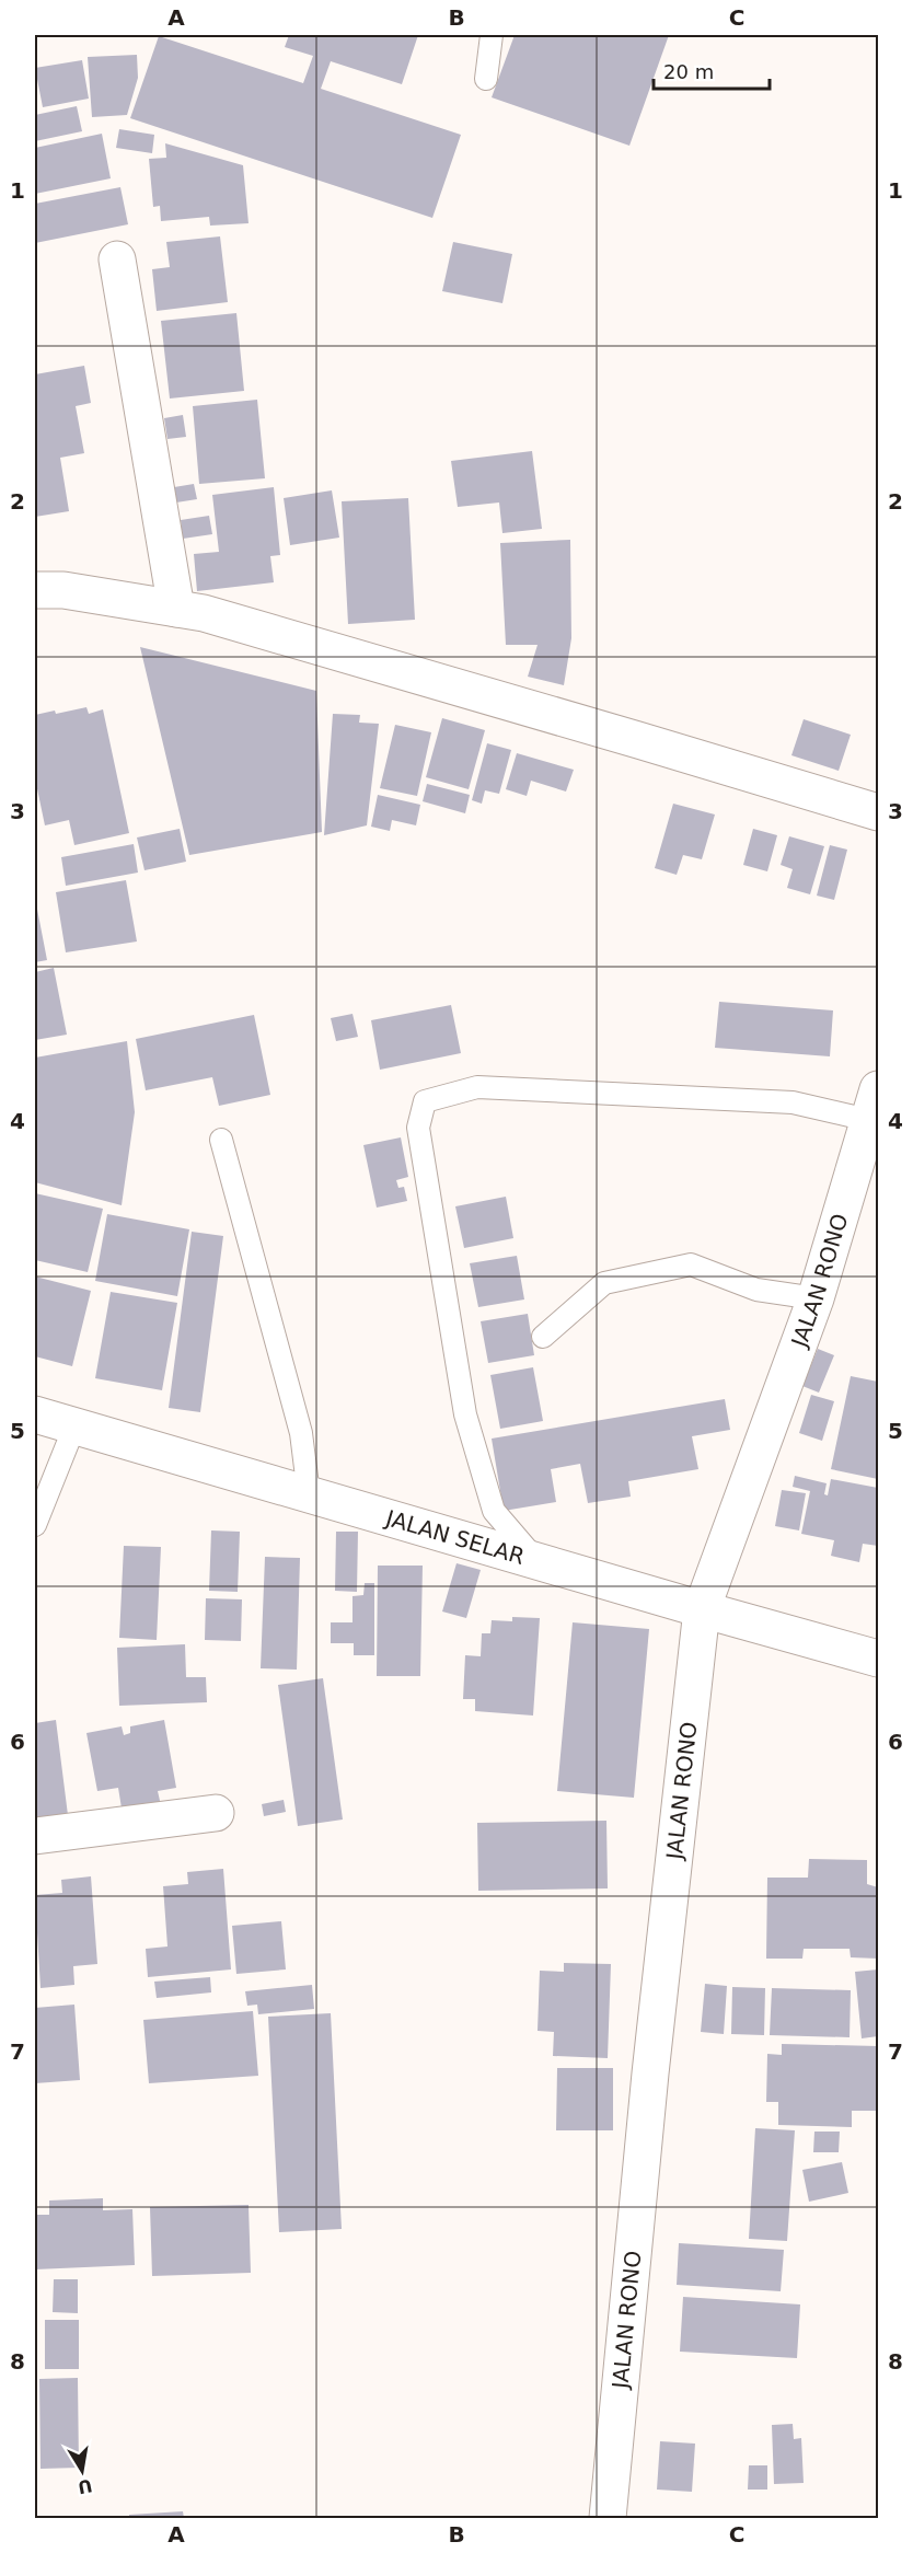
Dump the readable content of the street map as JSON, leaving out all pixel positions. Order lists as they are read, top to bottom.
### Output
{
  "streets": {
    "street": ["JALAN RONO", "JALAN SELAR"]
  },
  "crossings": [
    ["JALAN RONO", "JALAN SELAR"]
  ],
  "scale_bar": "20 m",
  "north": "bottom",
  "grid": {
    "columns": ["A", "B", "C"],
    "rows": [
      "1",
      "2",
      "3",
      "4",
      "5",
      "6",
      "7",
      "8"
    ]
  }
}
